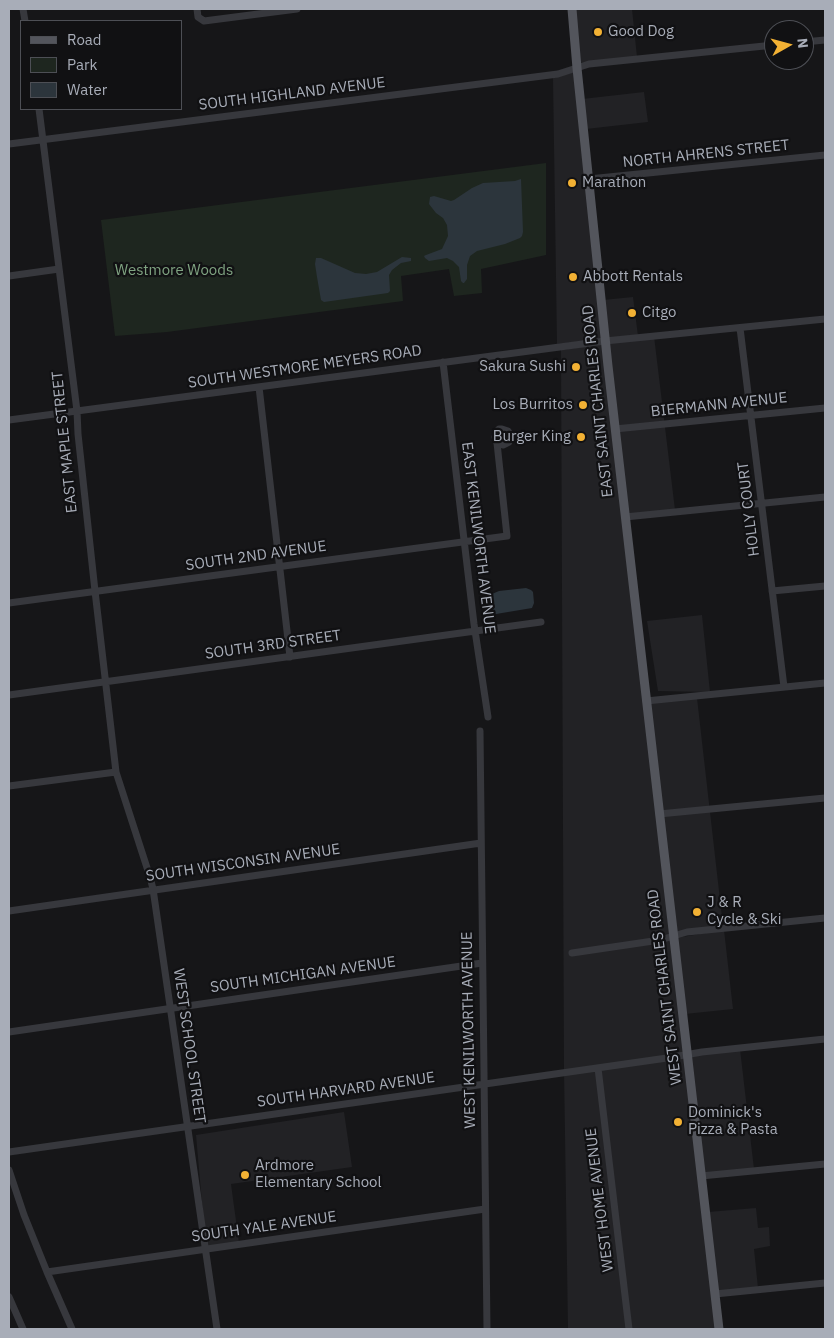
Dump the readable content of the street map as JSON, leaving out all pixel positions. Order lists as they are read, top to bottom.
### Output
{
  "streets": {
    "main road": ["EAST SAINT CHARLES ROAD", "WEST SAINT CHARLES ROAD"],
    "street": [
      "SOUTH HIGHLAND AVENUE",
      "NORTH AHRENS STREET",
      "SOUTH WESTMORE MEYERS ROAD",
      "BIERMANN AVENUE",
      "EAST MAPLE STREET",
      "HOLLY COURT",
      "EAST KENILWORTH AVENUE",
      "SOUTH 2ND AVENUE",
      "SOUTH 3RD STREET",
      "SOUTH WISCONSIN AVENUE",
      "SOUTH MICHIGAN AVENUE",
      "WEST KENILWORTH AVENUE",
      "WEST SCHOOL STREET",
      "SOUTH HARVARD AVENUE",
      "WEST HOME AVENUE",
      "SOUTH YALE AVENUE"
    ]
  },
  "crossings": [
    ["SOUTH HIGHLAND AVENUE", "EAST SAINT CHARLES ROAD"],
    ["SOUTH HIGHLAND AVENUE", "EAST MAPLE STREET"],
    ["NORTH AHRENS STREET", "EAST SAINT CHARLES ROAD"],
    ["SOUTH WESTMORE MEYERS ROAD", "EAST SAINT CHARLES ROAD"],
    ["SOUTH WESTMORE MEYERS ROAD", "EAST MAPLE STREET"],
    ["SOUTH WESTMORE MEYERS ROAD", "HOLLY COURT"],
    ["SOUTH WESTMORE MEYERS ROAD", "EAST KENILWORTH AVENUE"],
    ["EAST SAINT CHARLES ROAD", "BIERMANN AVENUE"],
    ["EAST SAINT CHARLES ROAD", "WEST SAINT CHARLES ROAD"],
    ["BIERMANN AVENUE", "HOLLY COURT"],
    ["EAST MAPLE STREET", "SOUTH 2ND AVENUE"],
    ["EAST MAPLE STREET", "SOUTH 3RD STREET"],
    ["EAST MAPLE STREET", "WEST SCHOOL STREET"],
    ["EAST KENILWORTH AVENUE", "SOUTH 2ND AVENUE"],
    ["EAST KENILWORTH AVENUE", "SOUTH 3RD STREET"],
    ["SOUTH WISCONSIN AVENUE", "WEST KENILWORTH AVENUE"],
    ["SOUTH WISCONSIN AVENUE", "WEST SCHOOL STREET"],
    ["SOUTH MICHIGAN AVENUE", "WEST KENILWORTH AVENUE"],
    ["SOUTH MICHIGAN AVENUE", "WEST SCHOOL STREET"],
    ["WEST SAINT CHARLES ROAD", "SOUTH HARVARD AVENUE"],
    ["WEST KENILWORTH AVENUE", "SOUTH HARVARD AVENUE"],
    ["WEST KENILWORTH AVENUE", "SOUTH YALE AVENUE"],
    ["WEST SCHOOL STREET", "SOUTH HARVARD AVENUE"],
    ["WEST SCHOOL STREET", "SOUTH YALE AVENUE"],
    ["SOUTH HARVARD AVENUE", "WEST HOME AVENUE"]
  ],
  "parks": ["Westmore Woods"],
  "places": [
    "Good Dog",
    "Marathon",
    "Abbott Rentals",
    "Citgo",
    "Sakura Sushi",
    "Los Burritos",
    "Burger King",
    "J & R Cycle & Ski",
    "Dominick's Pizza & Pasta",
    "Ardmore Elementary School"
  ],
  "legend": ["Road", "Park", "Water"],
  "north": "right"
}
